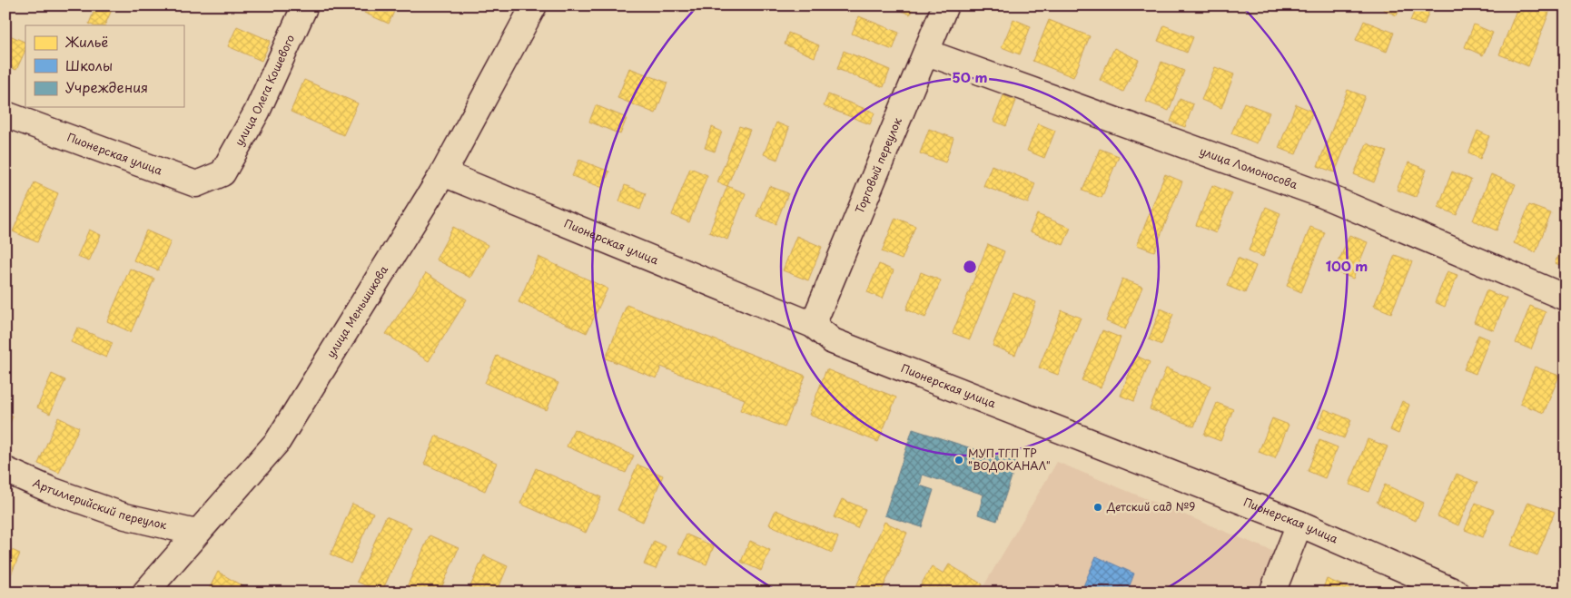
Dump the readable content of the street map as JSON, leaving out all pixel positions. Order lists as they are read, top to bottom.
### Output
{
  "streets": {
    "street": [
      "улица Олега Кошевого",
      "Пионерская улица",
      "Торговый переулок",
      "улица Ломоносова",
      "улица Меньшикова",
      "Артиллерийский переулок"
    ]
  },
  "crossings": [
    ["улица Олега Кошевого", "Пионерская улица"],
    ["Пионерская улица", "Торговый переулок"],
    ["Пионерская улица", "улица Меньшикова"],
    ["Торговый переулок", "улица Ломоносова"],
    ["улица Меньшикова", "Артиллерийский переулок"]
  ],
  "places": ["МУП ТГП ТР \"ВОДОКАНАЛ\"", "Детский сад №9"],
  "legend": ["Жильё", "Школы", "Учреждения"],
  "rings": ["50 m", "100 m"]
}
